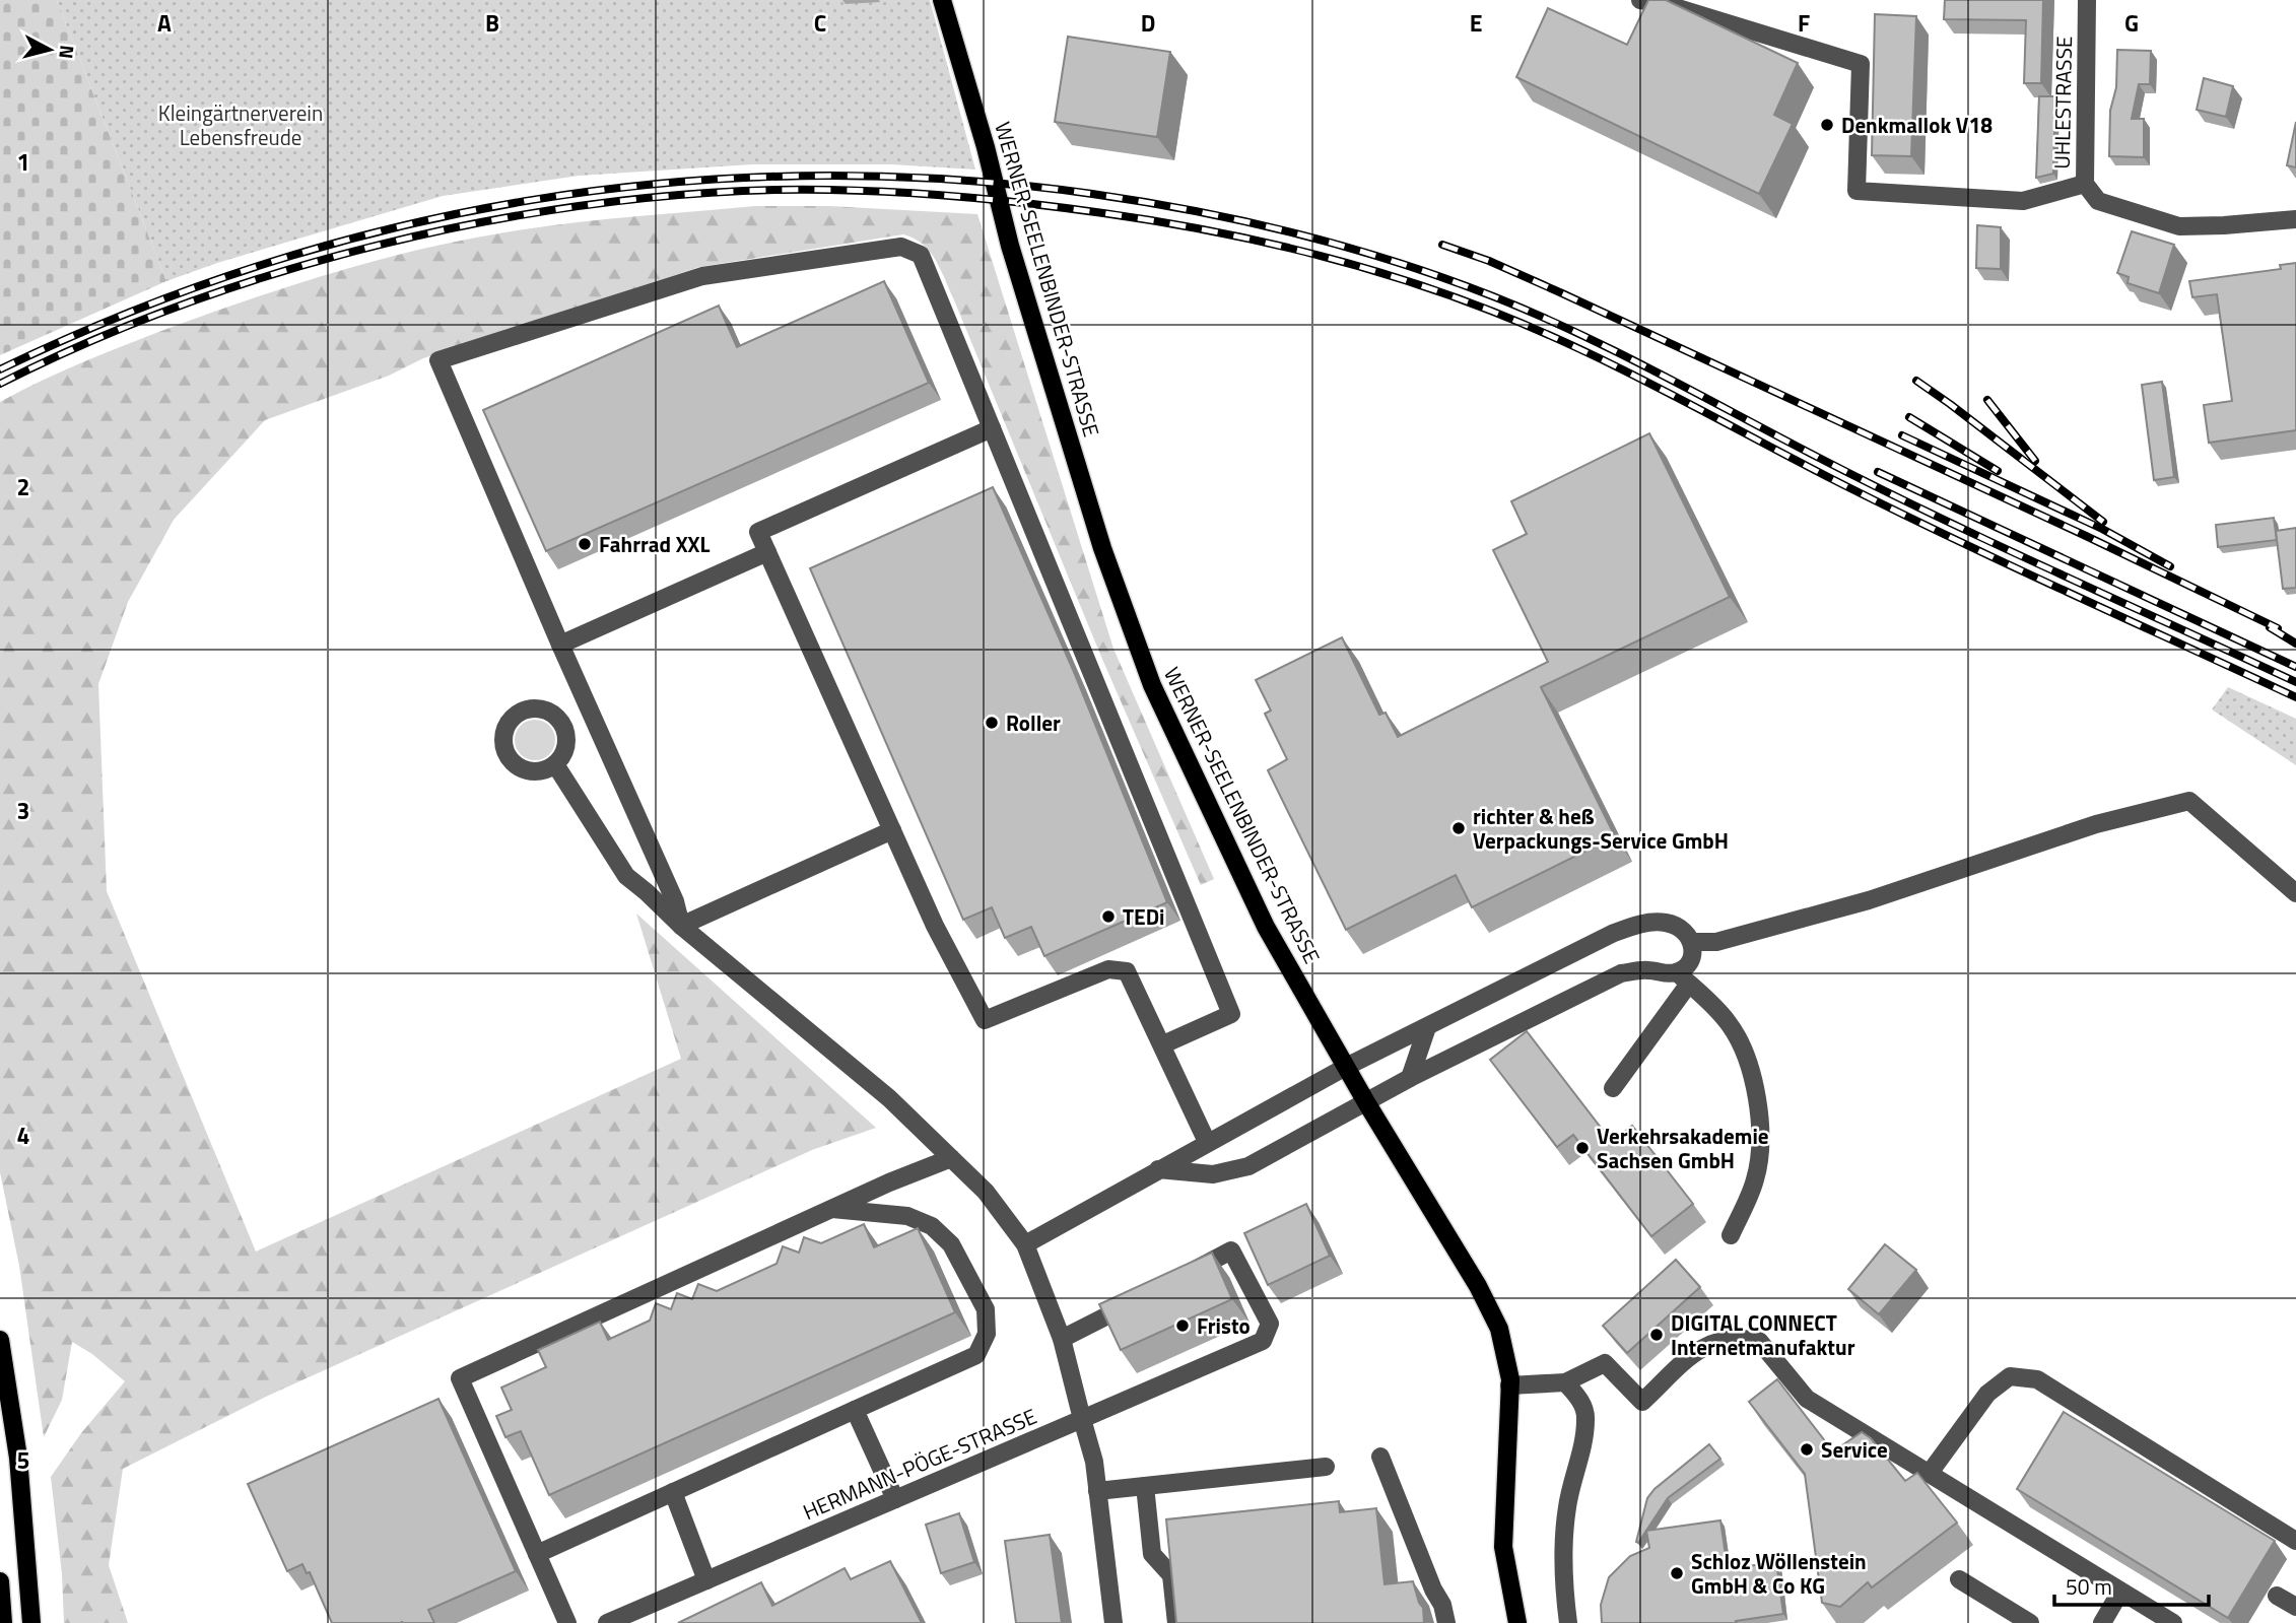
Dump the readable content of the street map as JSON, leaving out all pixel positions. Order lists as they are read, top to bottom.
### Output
{
  "streets": {
    "main road": ["WERNER-SEELENBINDER-STRASSE"],
    "street": ["UHLESTRASSE", "HERMANN-PÖGE-STRASSE"]
  },
  "parks": ["Kleingärtnerverein Lebensfreude"],
  "places": [
    "Denkmallok V18",
    "Fahrrad XXL",
    "Roller",
    "richter & heß Verpackungs-Service GmbH",
    "TEDi",
    "Verkehrsakademie Sachsen GmbH",
    "Fristo",
    "DIGITAL CONNECT Internetmanufaktur",
    "Service",
    "Schloz Wöllenstein GmbH & Co KG"
  ],
  "scale_bar": "50 m",
  "north": "right",
  "grid": {
    "columns": [
      "A",
      "B",
      "C",
      "D",
      "E",
      "F",
      "G"
    ],
    "rows": [
      "1",
      "2",
      "3",
      "4",
      "5"
    ]
  }
}
